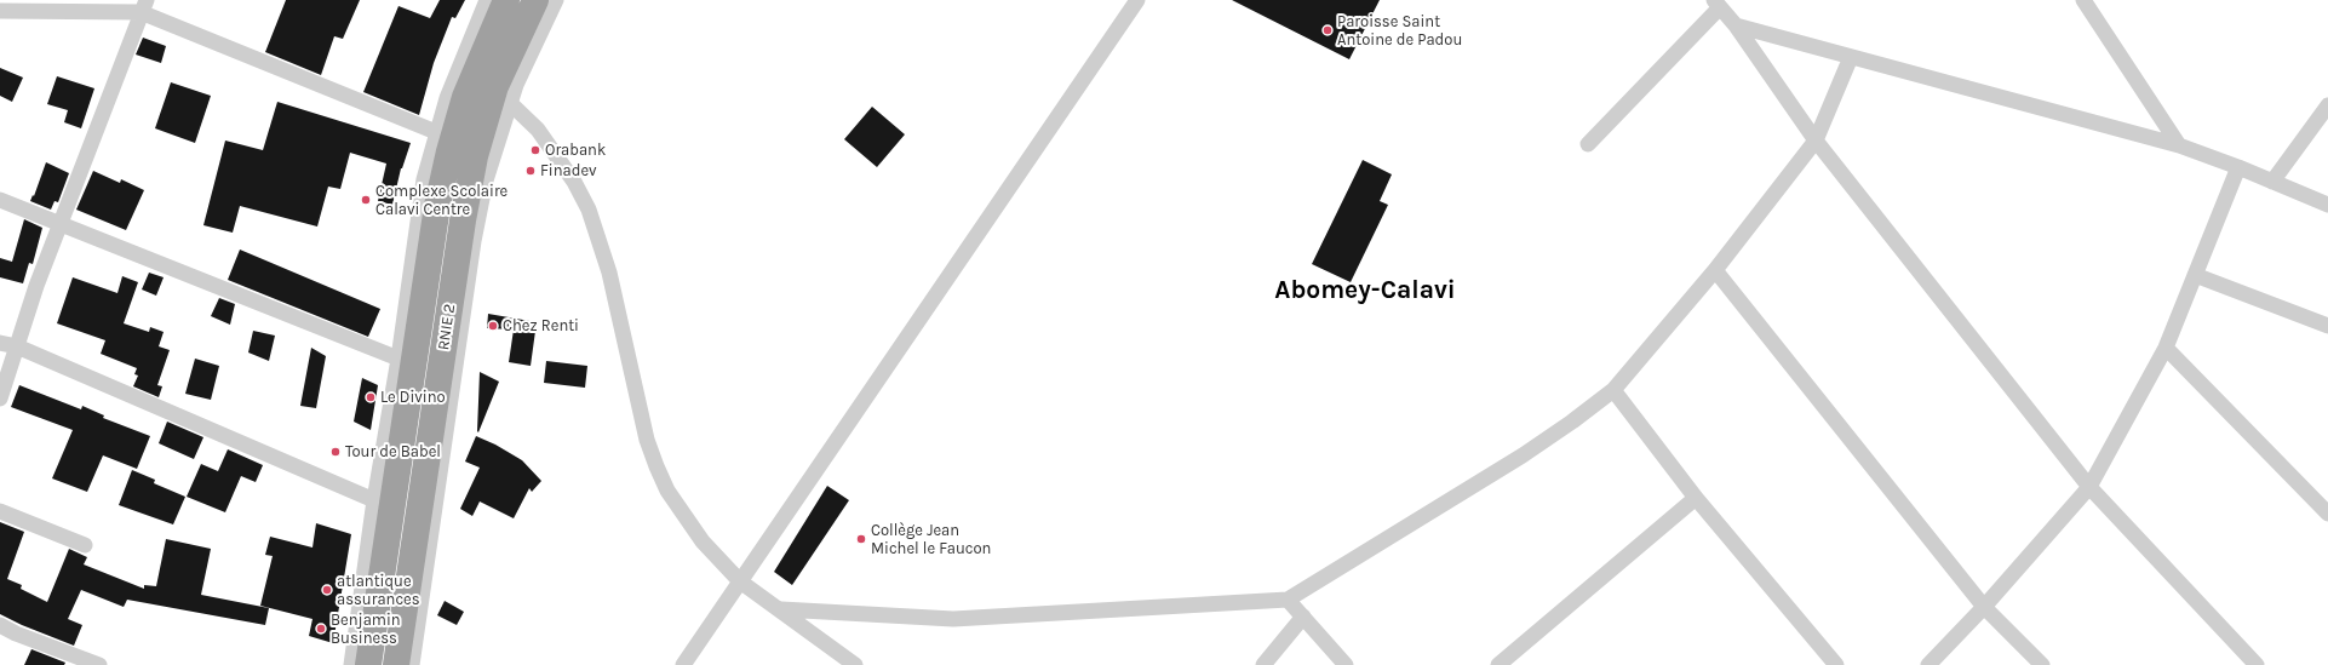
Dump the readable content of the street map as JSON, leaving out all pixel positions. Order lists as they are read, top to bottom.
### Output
{
  "streets": {
    "highway": ["RNIE 2"]
  },
  "districts": ["Abomey-Calavi"],
  "places": [
    "Paroisse Saint Antoine de Padou",
    "Orabank",
    "Finadev",
    "Complexe Scolaire Calavi Centre",
    "Chez Renti",
    "Le Divino",
    "Tour de Babel",
    "Collège Jean Michel le Faucon",
    "atlantique assurances",
    "Benjamin Business"
  ]
}
